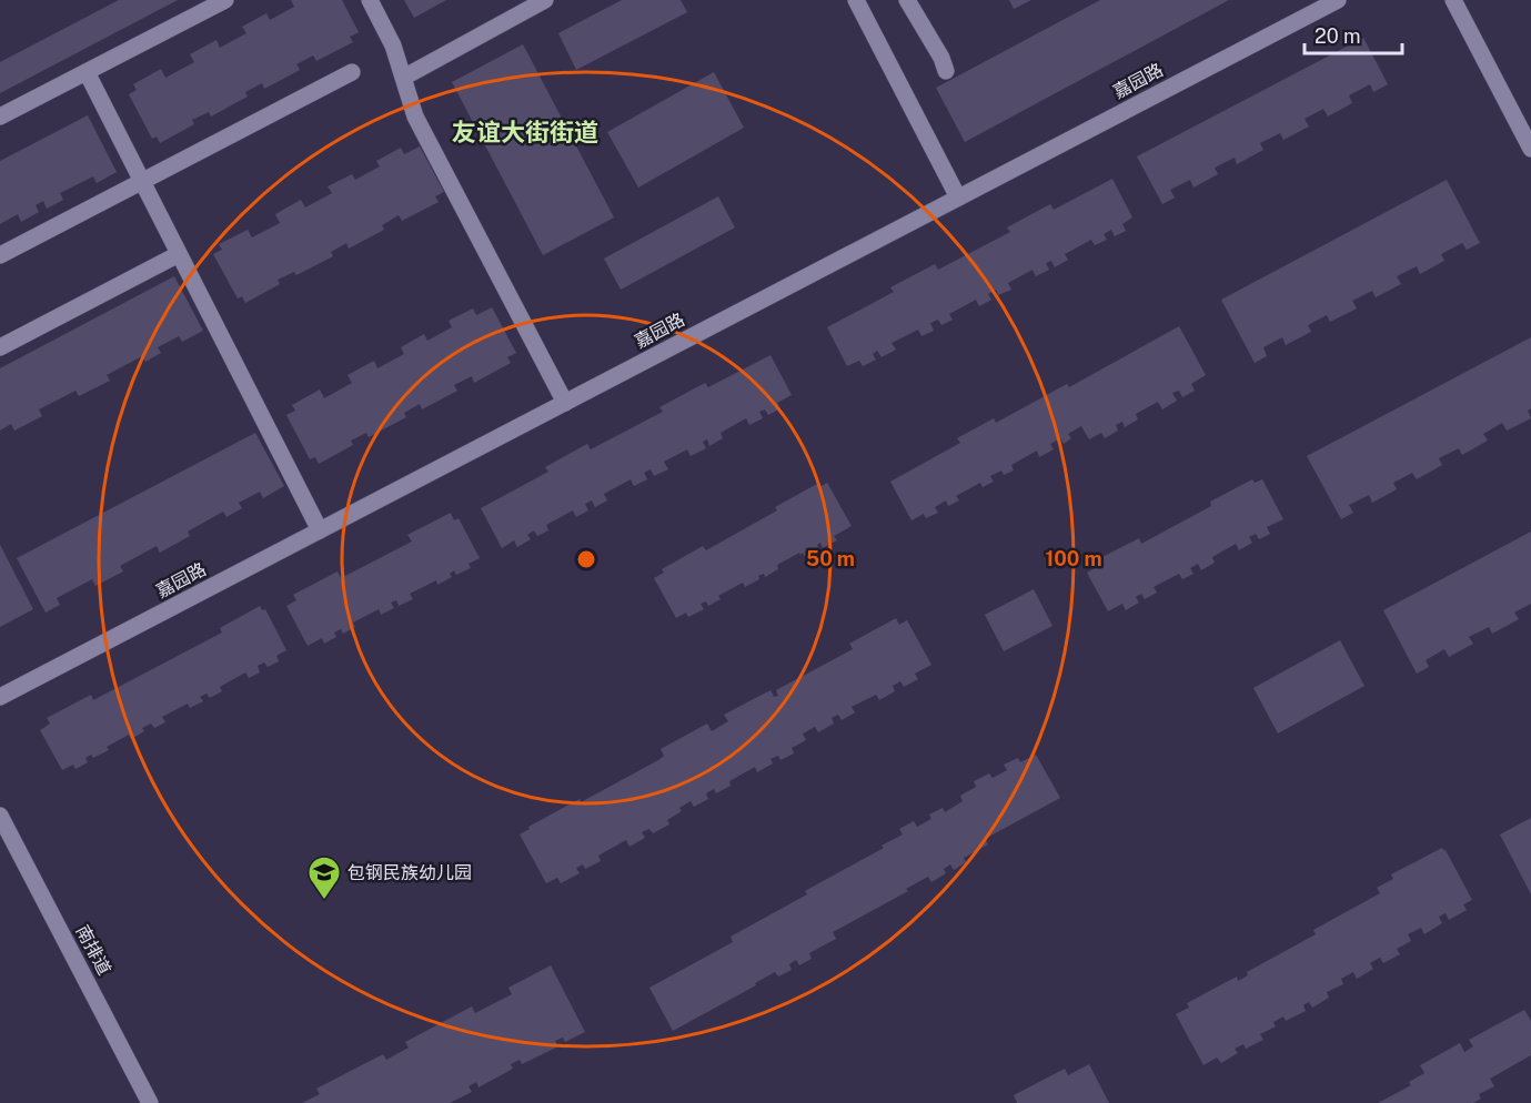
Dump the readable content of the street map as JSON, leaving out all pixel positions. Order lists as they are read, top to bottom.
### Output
{
  "streets": {
    "street": ["嘉园路", "南排道"]
  },
  "districts": ["友谊大街街道"],
  "places": {
    "school or university": ["包钢民族幼儿园"]
  },
  "scale_bar": "20 m",
  "rings": ["50 m", "100 m"]
}
